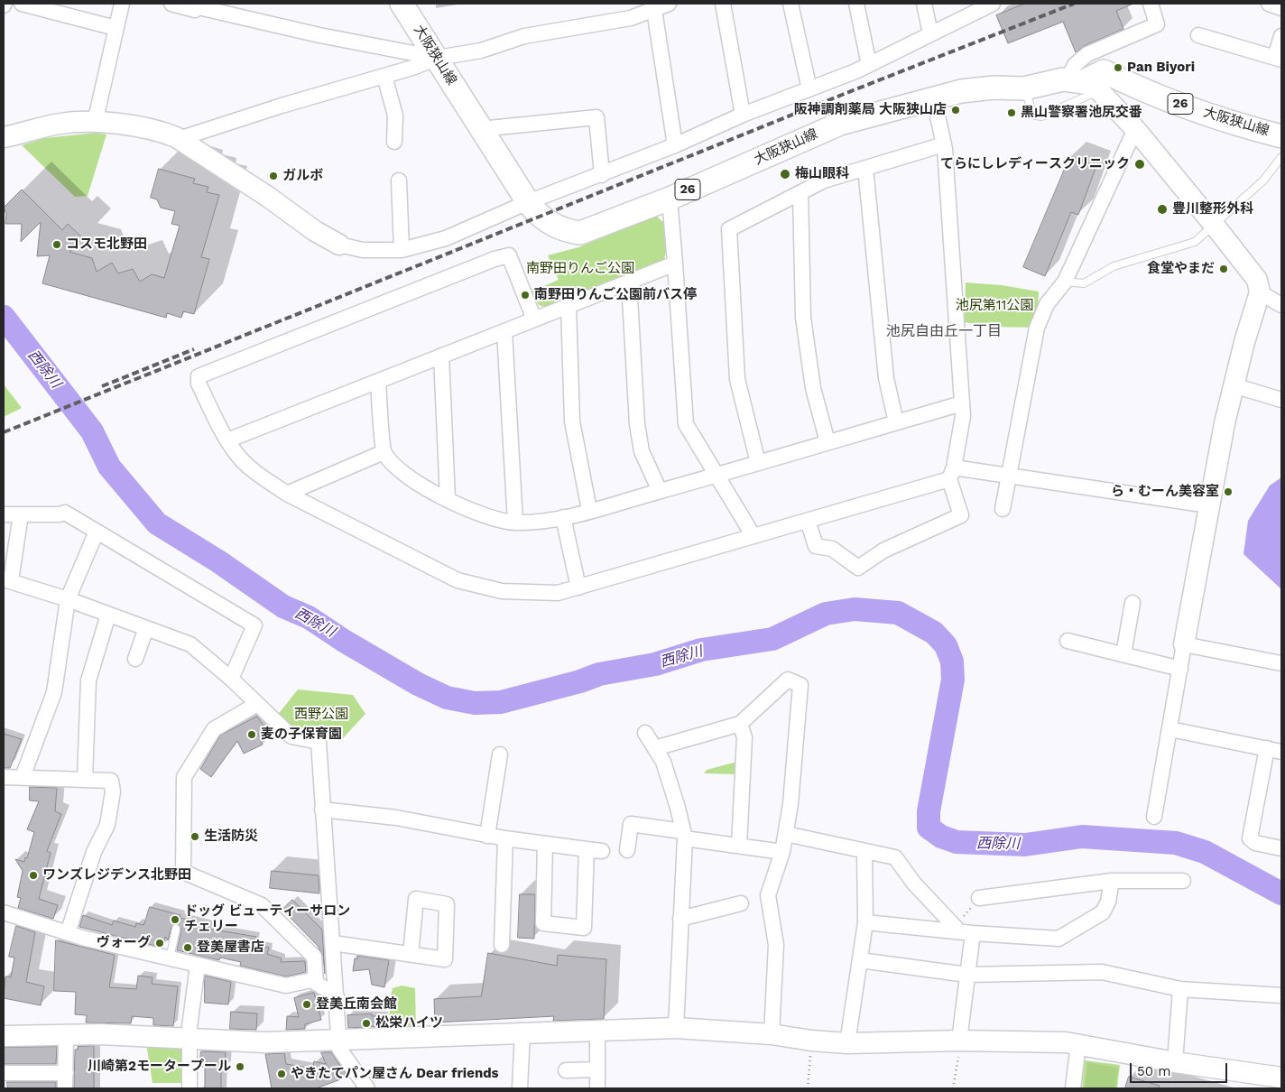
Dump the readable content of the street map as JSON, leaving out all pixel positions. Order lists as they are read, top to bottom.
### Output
{
  "streets": {
    "main road": ["大阪狭山線", "26"]
  },
  "districts": ["池尻自由丘一丁目"],
  "water": ["西除川"],
  "parks": ["南野田りんご公園", "池尻第11公園", "西野公園"],
  "places": [
    "Pan Biyori",
    "阪神調剤薬局 大阪狭山店",
    "黒山警察署池尻交番",
    "てらにしレディースクリニック",
    "梅山眼科",
    "ガルボ",
    "豊川整形外科",
    "コスモ北野田",
    "食堂やまだ",
    "南野田りんご公園前バス停",
    "ら・むーん美容室",
    "麦の子保育園",
    "生活防災",
    "ワンズレジデンス北野田",
    "ドッグ ビューティーサロン チェリー",
    "ヴォーグ",
    "登美屋書店",
    "登美丘南会館",
    "松栄ハイツ",
    "川崎第2モータープール",
    "やきたてパン屋さん Dear friends"
  ],
  "scale_bar": "50 m"
}
